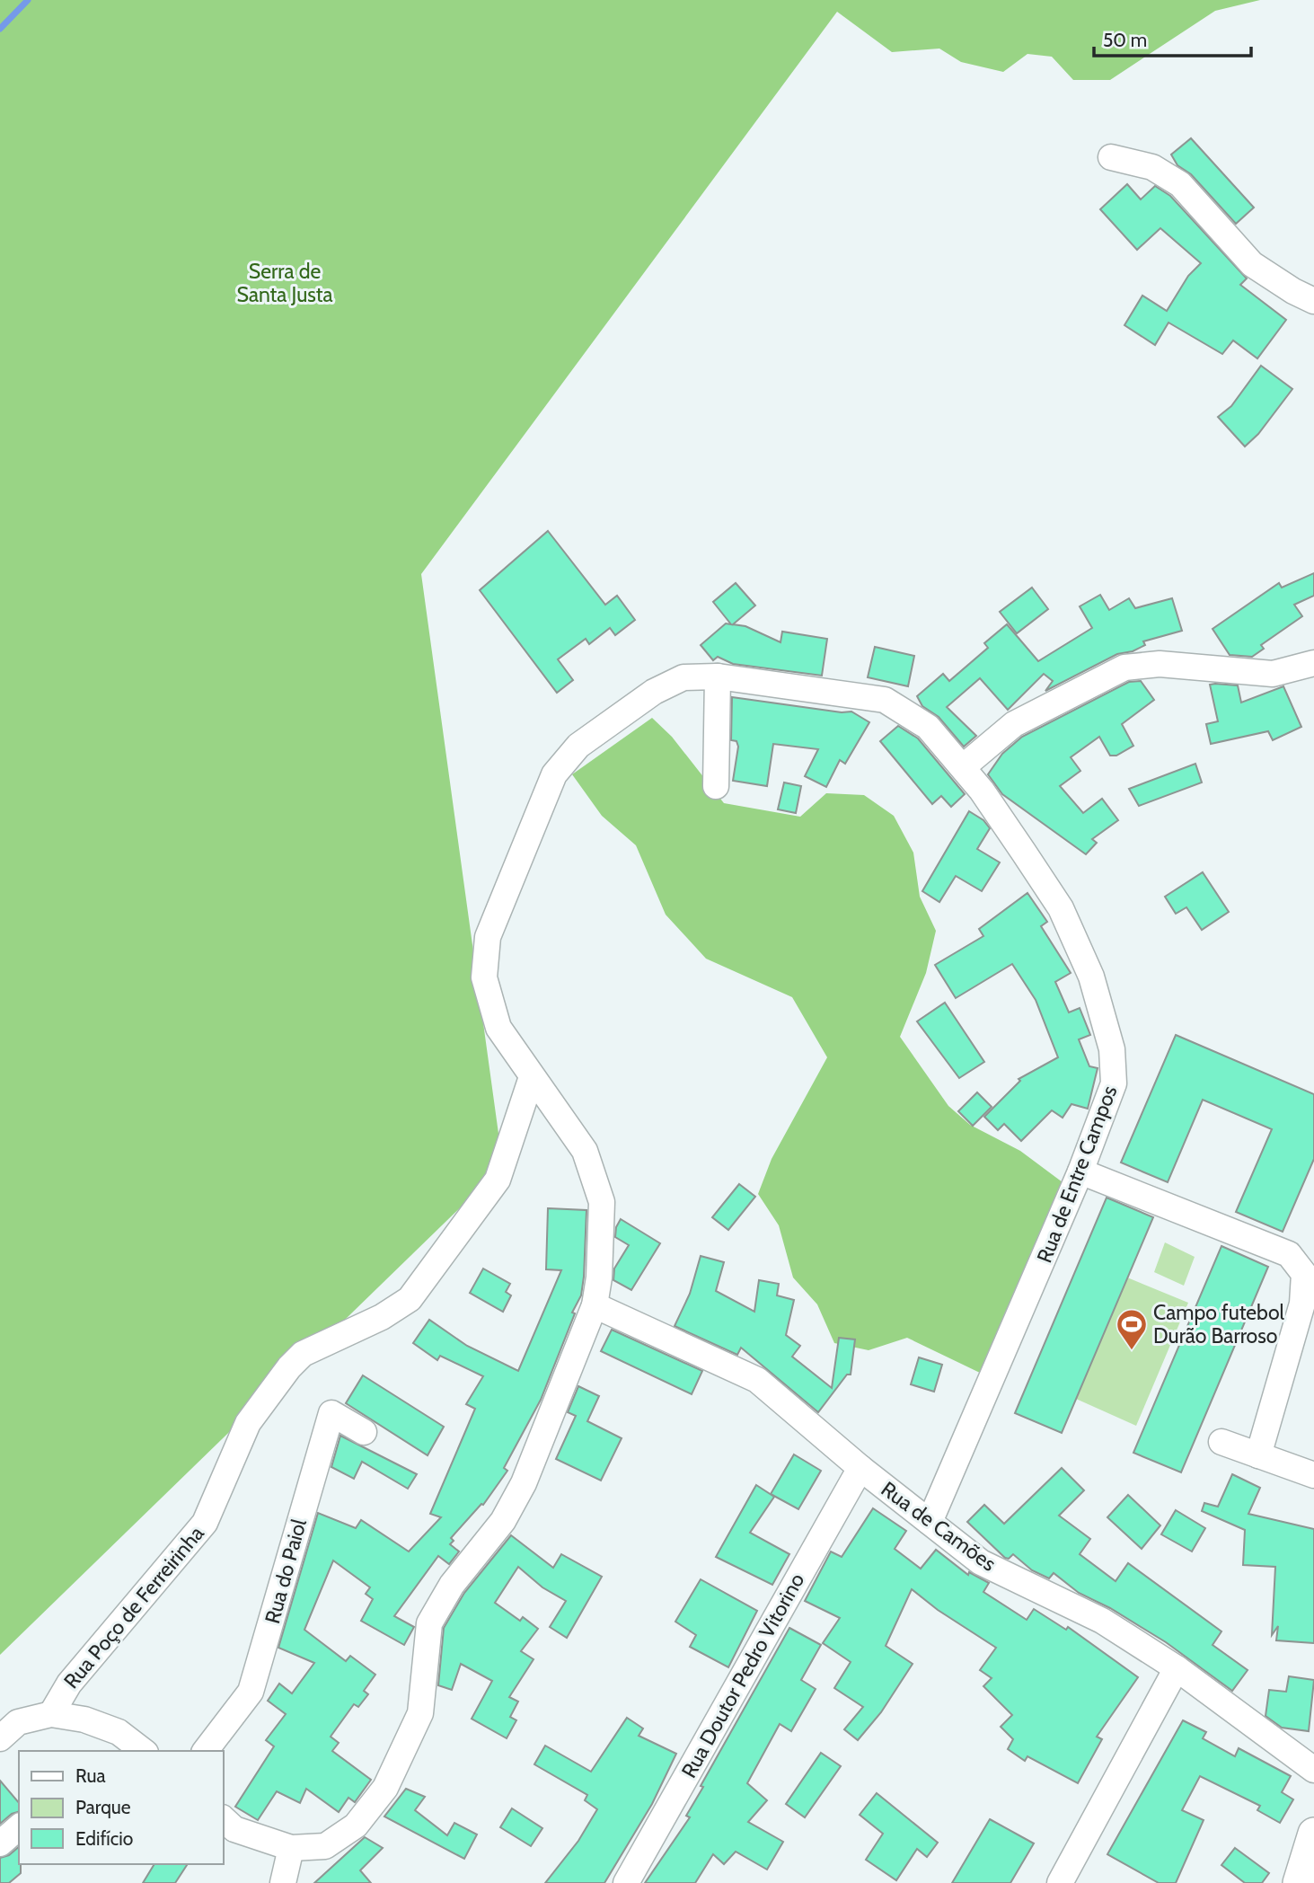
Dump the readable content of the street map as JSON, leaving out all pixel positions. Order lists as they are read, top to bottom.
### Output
{
  "streets": {
    "street": [
      "Rua de Entre Campos",
      "Rua de Camões",
      "Rua do Paiol",
      "Rua Poço de Ferreirinha",
      "Rua Doutor Pedro Vitorino"
    ]
  },
  "crossings": [
    ["Rua de Entre Campos", "Rua de Camões"],
    ["Rua de Entre Campos", "Rua Poço de Ferreirinha"],
    ["Rua de Camões", "Rua Doutor Pedro Vitorino"]
  ],
  "parks": ["Serra de Santa Justa"],
  "places": {
    "sports": ["Campo futebol Durão Barroso"]
  },
  "legend": ["Rua", "Parque", "Edifício"],
  "scale_bar": "50 m"
}
